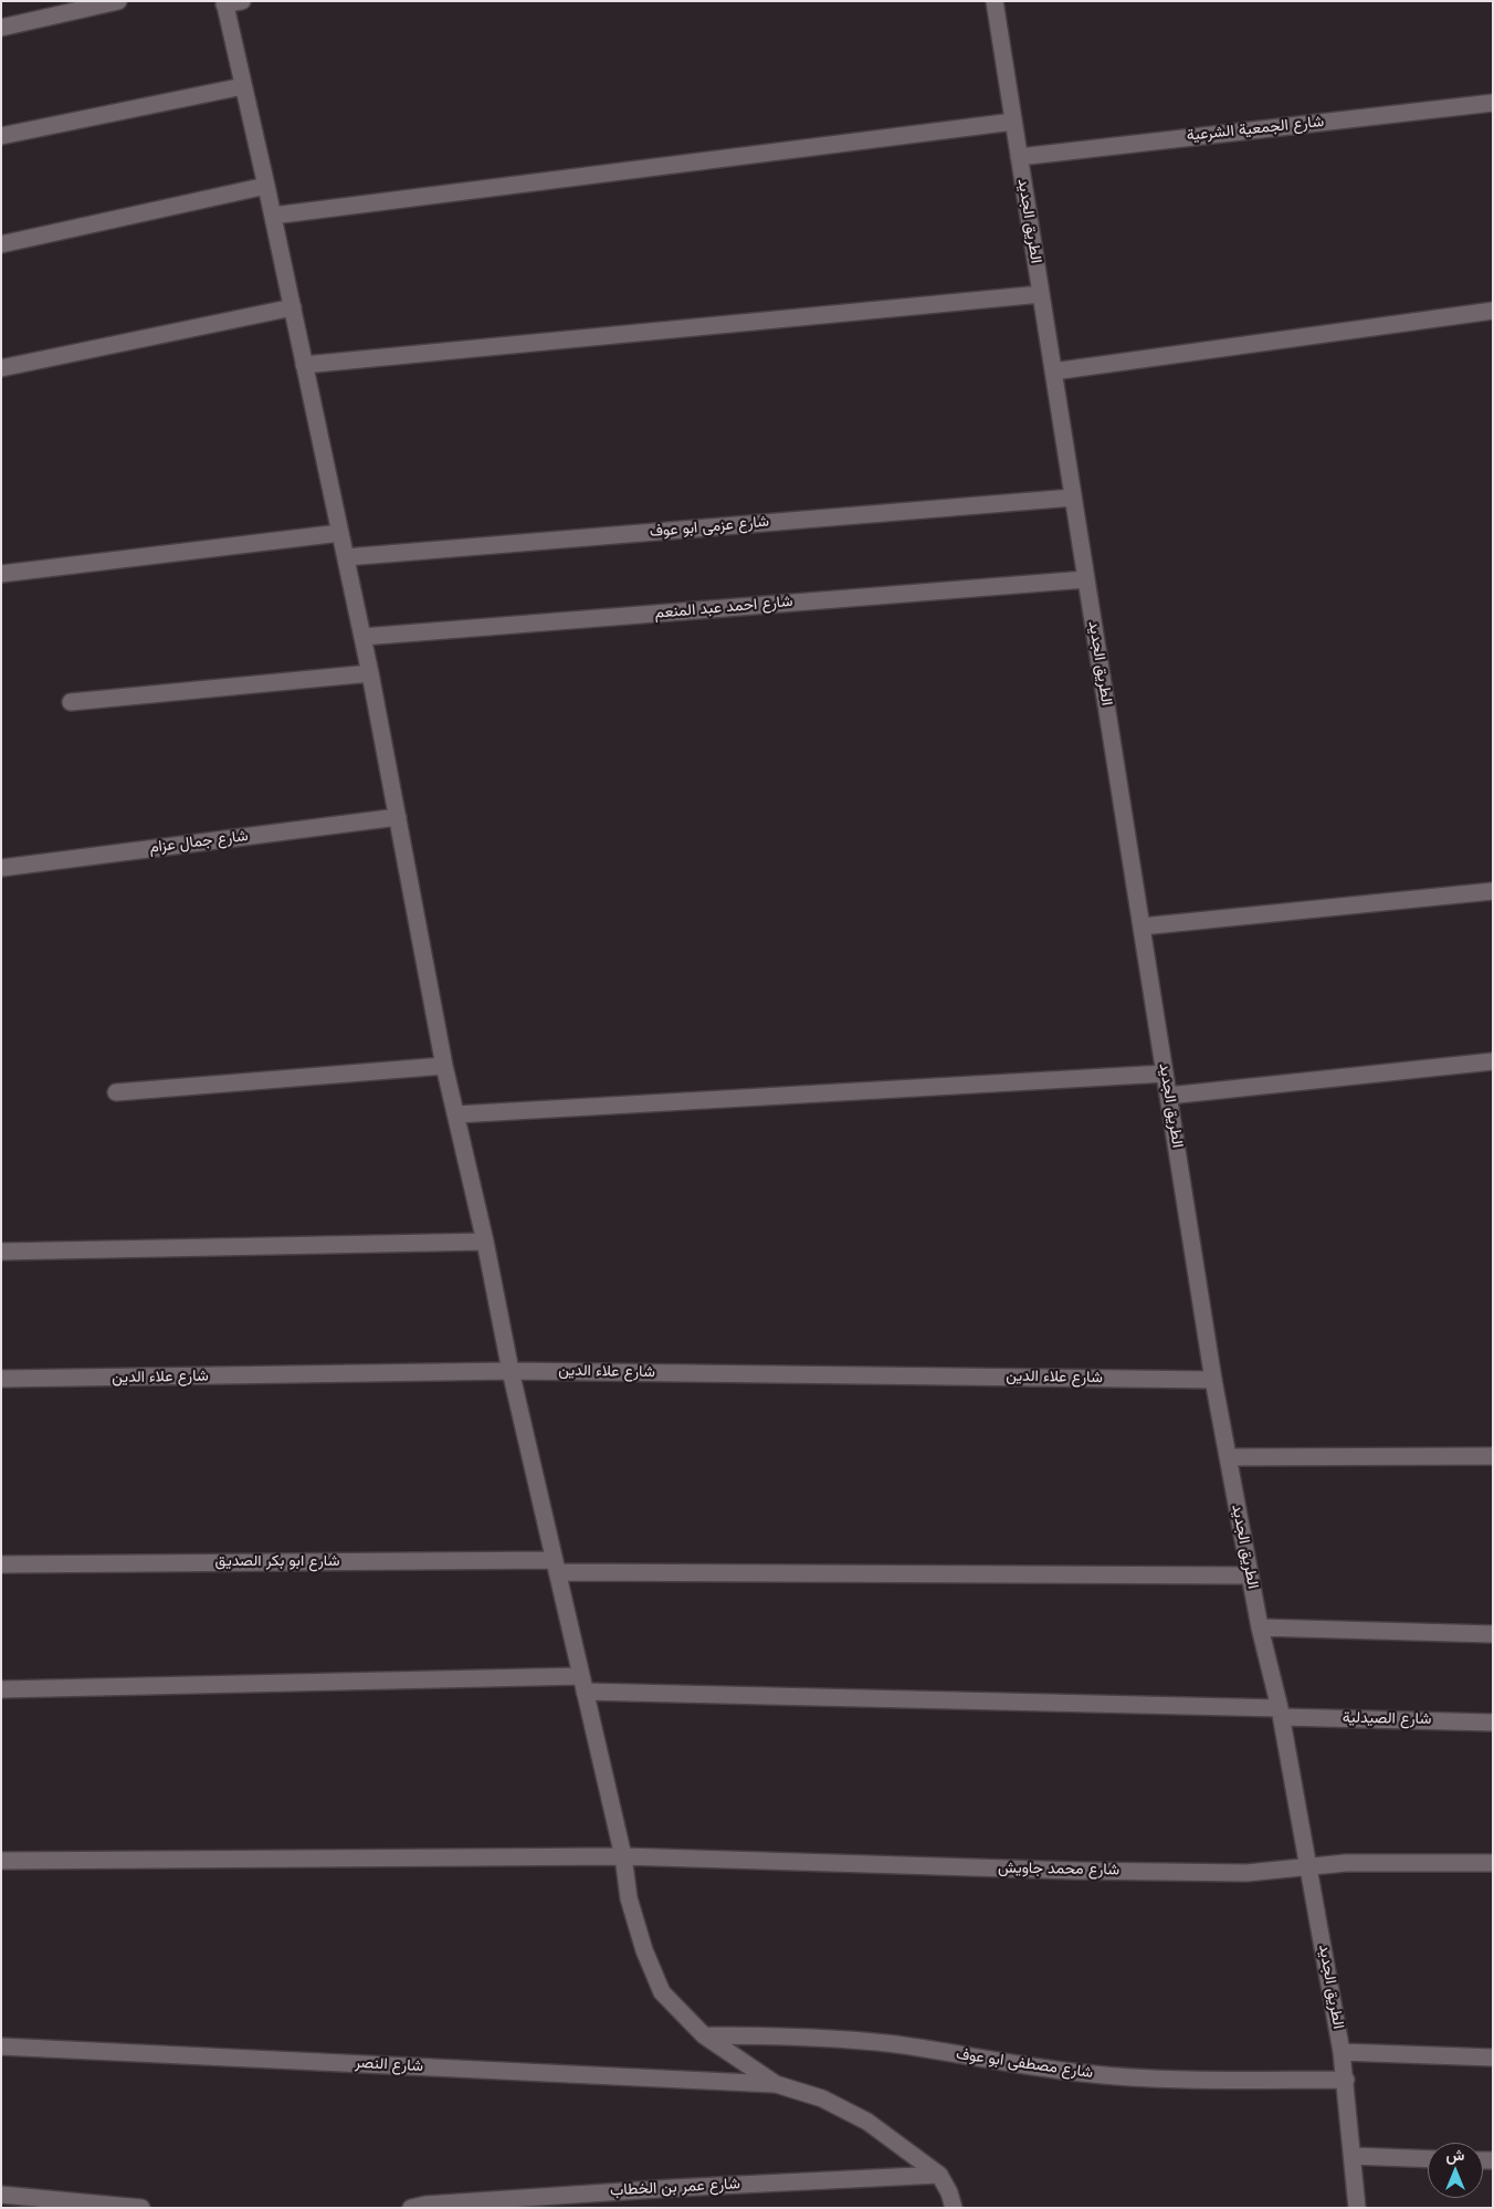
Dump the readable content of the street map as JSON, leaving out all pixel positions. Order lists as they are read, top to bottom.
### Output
{
  "streets": {
    "street": [
      "شارع الجمعية الشرعية",
      "الطريق الجديد",
      "شارع عزمى ابو عوف",
      "شارع احمد عبد المنعم",
      "شارع جمال عزام",
      "شارع علاء الدين",
      "شارع ابو بكر الصديق",
      "شارع الصيدلية",
      "شارع محمد جاويش",
      "شارع مصطفى ابو عوف",
      "شارع النصر",
      "شارع عمر بن الخطاب"
    ]
  },
  "crossings": [
    ["شارع الجمعية الشرعية", "الطريق الجديد"],
    ["الطريق الجديد", "شارع عزمى ابو عوف"],
    ["الطريق الجديد", "شارع احمد عبد المنعم"],
    ["الطريق الجديد", "شارع علاء الدين"],
    ["الطريق الجديد", "شارع ابو بكر الصديق"],
    ["الطريق الجديد", "شارع الصيدلية"],
    ["الطريق الجديد", "شارع محمد جاويش"],
    ["الطريق الجديد", "شارع مصطفى ابو عوف"]
  ],
  "north": "top"
}
